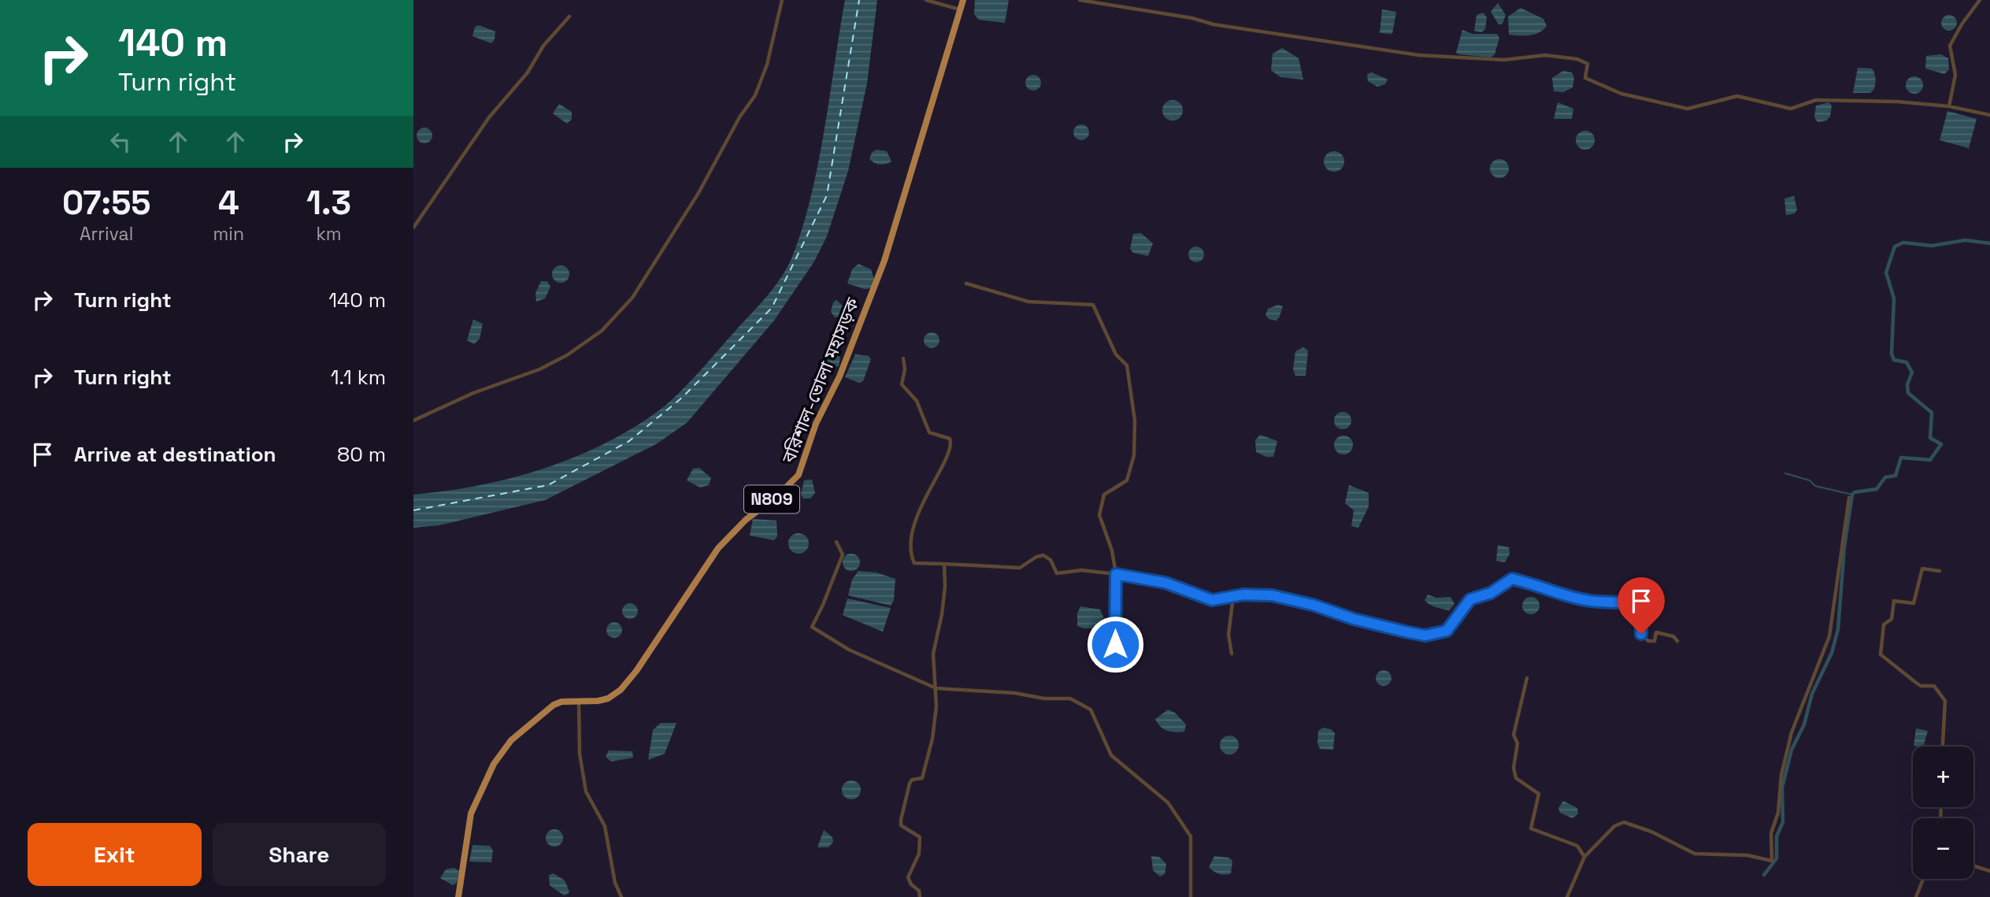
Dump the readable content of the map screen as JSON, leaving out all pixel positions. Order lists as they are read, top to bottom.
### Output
{
  "streets": {
    "highway": ["বরিশাল-ভোলা মহাসড়ক", "N809"]
  },
  "page": {
    "turn": ["140 m", "Turn right"],
    "eta": [
      "07:55",
      "Arrival",
      "4",
      "min",
      "1.3",
      "km"
    ],
    "list": [
      {
        "name": "Turn right",
        "value": "140 m"
      },
      {
        "name": "Turn right",
        "value": "1.1 km"
      },
      {
        "name": "Arrive at destination",
        "value": "80 m"
      }
    ],
    "map_buttons": ["+", "−"],
    "buttons": ["Exit", "Share"]
  }
}
